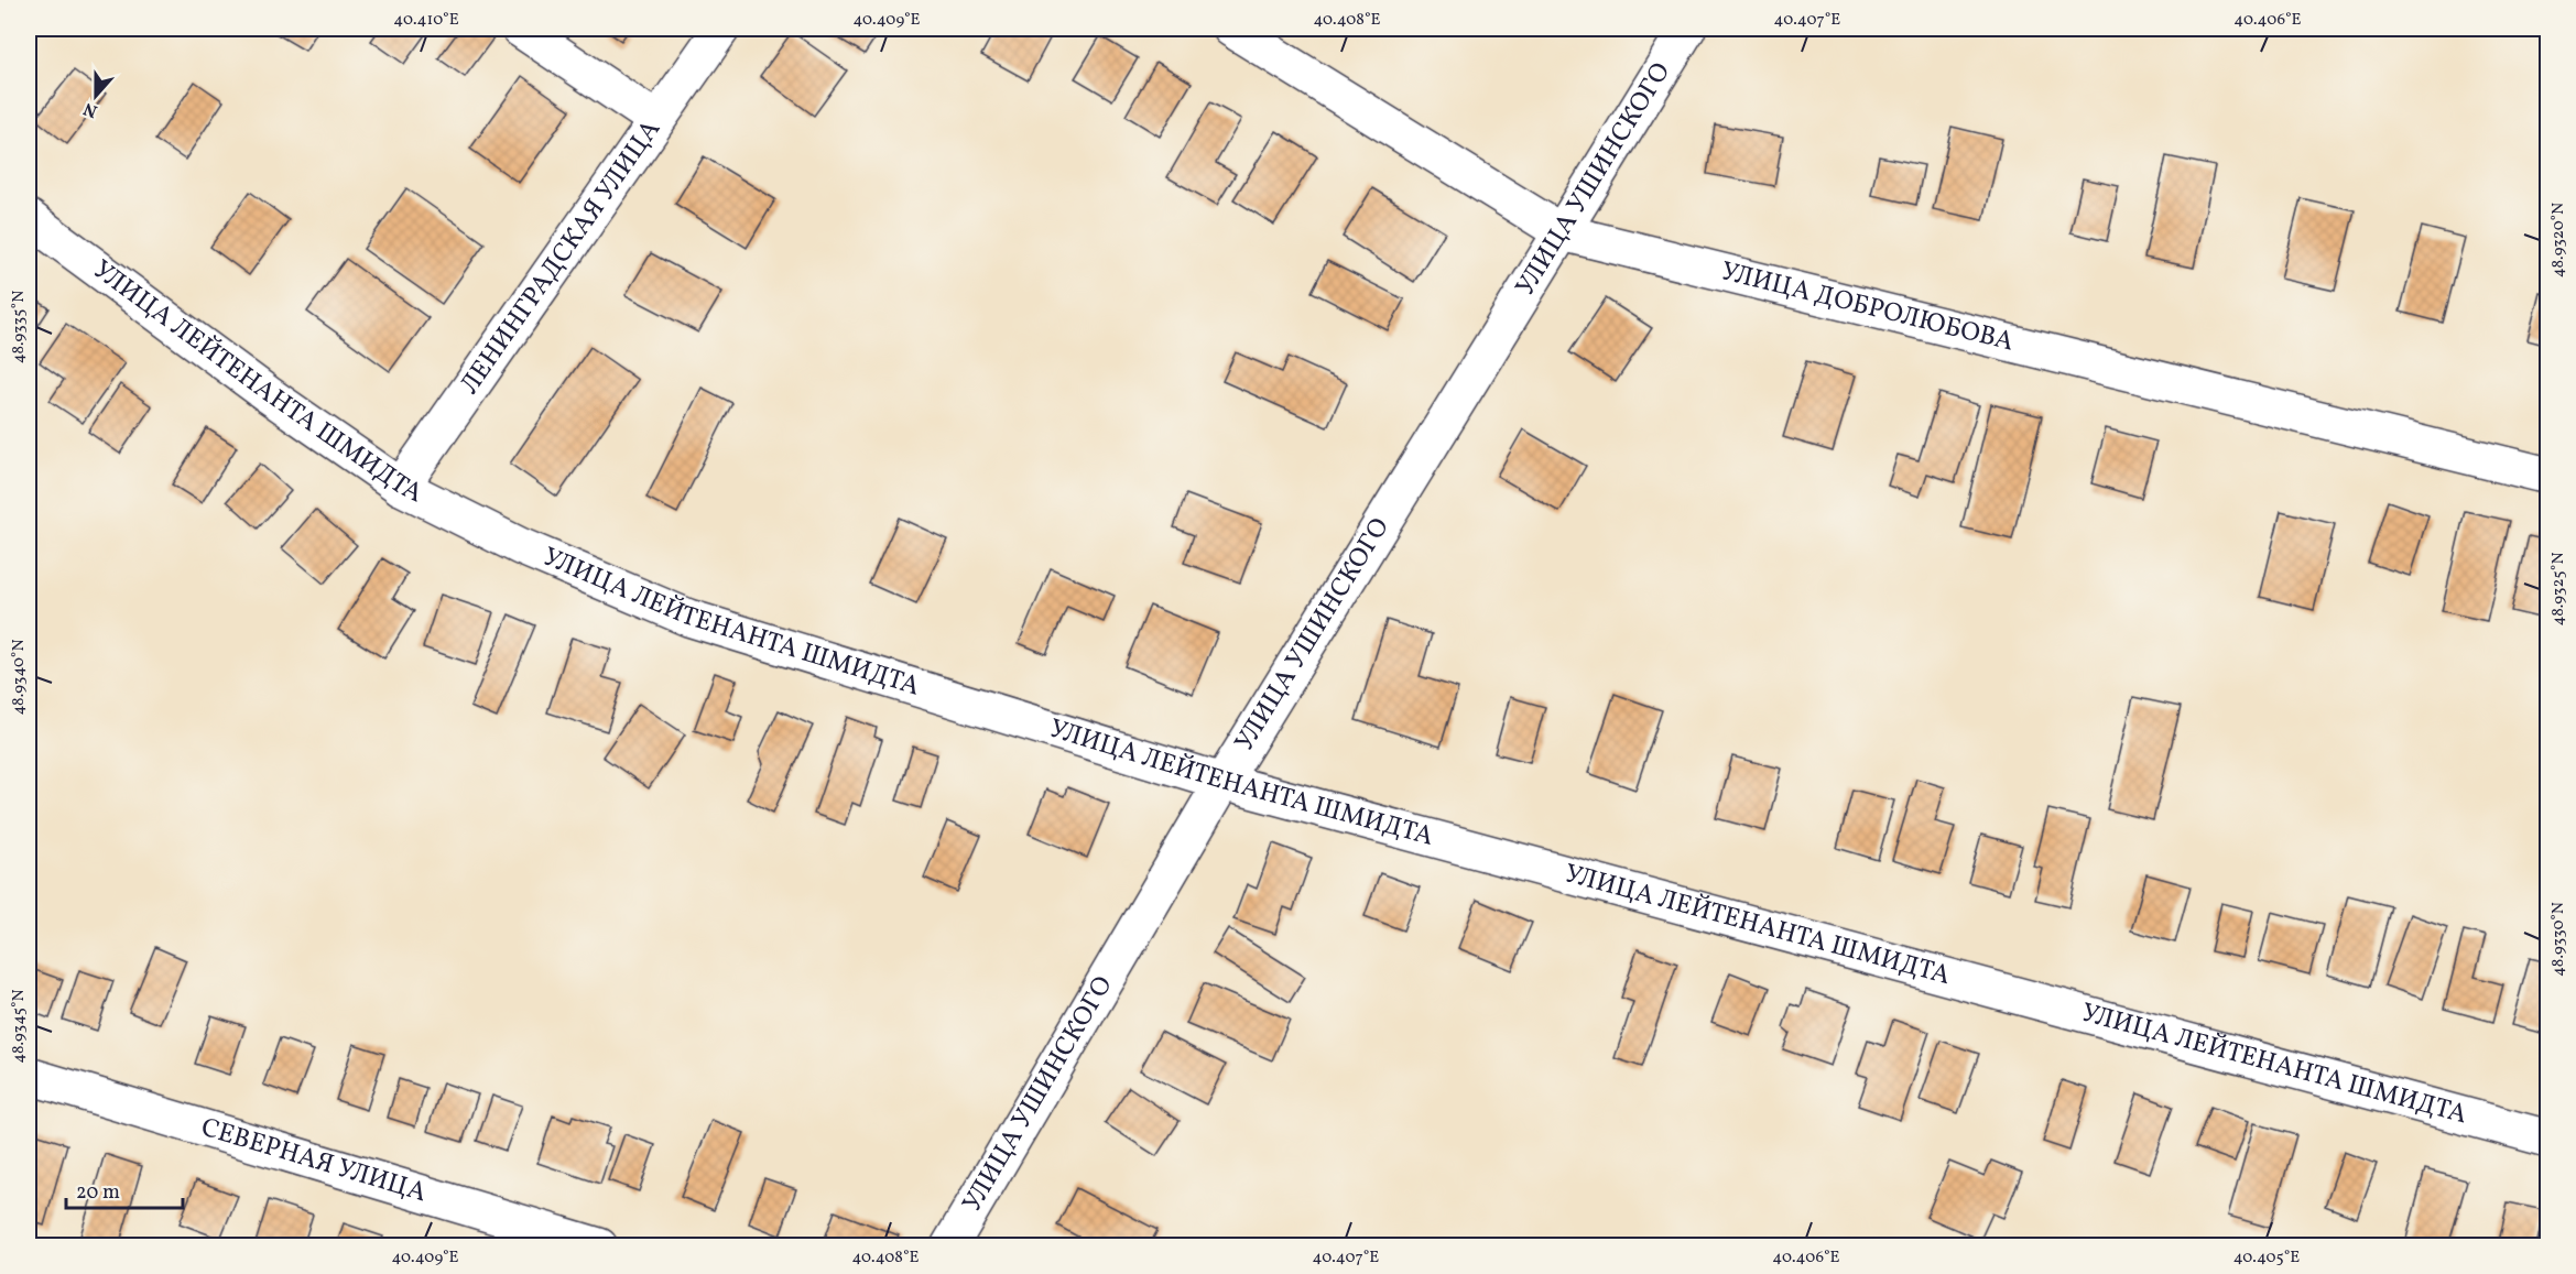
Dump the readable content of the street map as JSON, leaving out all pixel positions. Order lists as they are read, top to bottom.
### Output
{
  "streets": {
    "street": [
      "УЛИЦА УШИНСКОГО",
      "ЛЕНИНГРАДСКАЯ УЛИЦА",
      "УЛИЦА ДОБРОЛЮБОВА",
      "УЛИЦА ЛЕЙТЕНАНТА ШМИДТА",
      "СЕВЕРНАЯ УЛИЦА"
    ]
  },
  "crossings": [
    ["УЛИЦА УШИНСКОГО", "УЛИЦА ДОБРОЛЮБОВА"],
    ["УЛИЦА УШИНСКОГО", "УЛИЦА ЛЕЙТЕНАНТА ШМИДТА"],
    ["ЛЕНИНГРАДСКАЯ УЛИЦА", "УЛИЦА ЛЕЙТЕНАНТА ШМИДТА"]
  ],
  "scale_bar": "20 m",
  "north": "bottom",
  "coordinates": [
    "40.410°E",
    "40.409°E",
    "40.408°E",
    "40.407°E",
    "40.406°E",
    "48.9320°N",
    "48.9335°N",
    "48.9325°N",
    "48.9340°N",
    "48.9330°N",
    "48.9345°N",
    "40.405°E"
  ]
}
